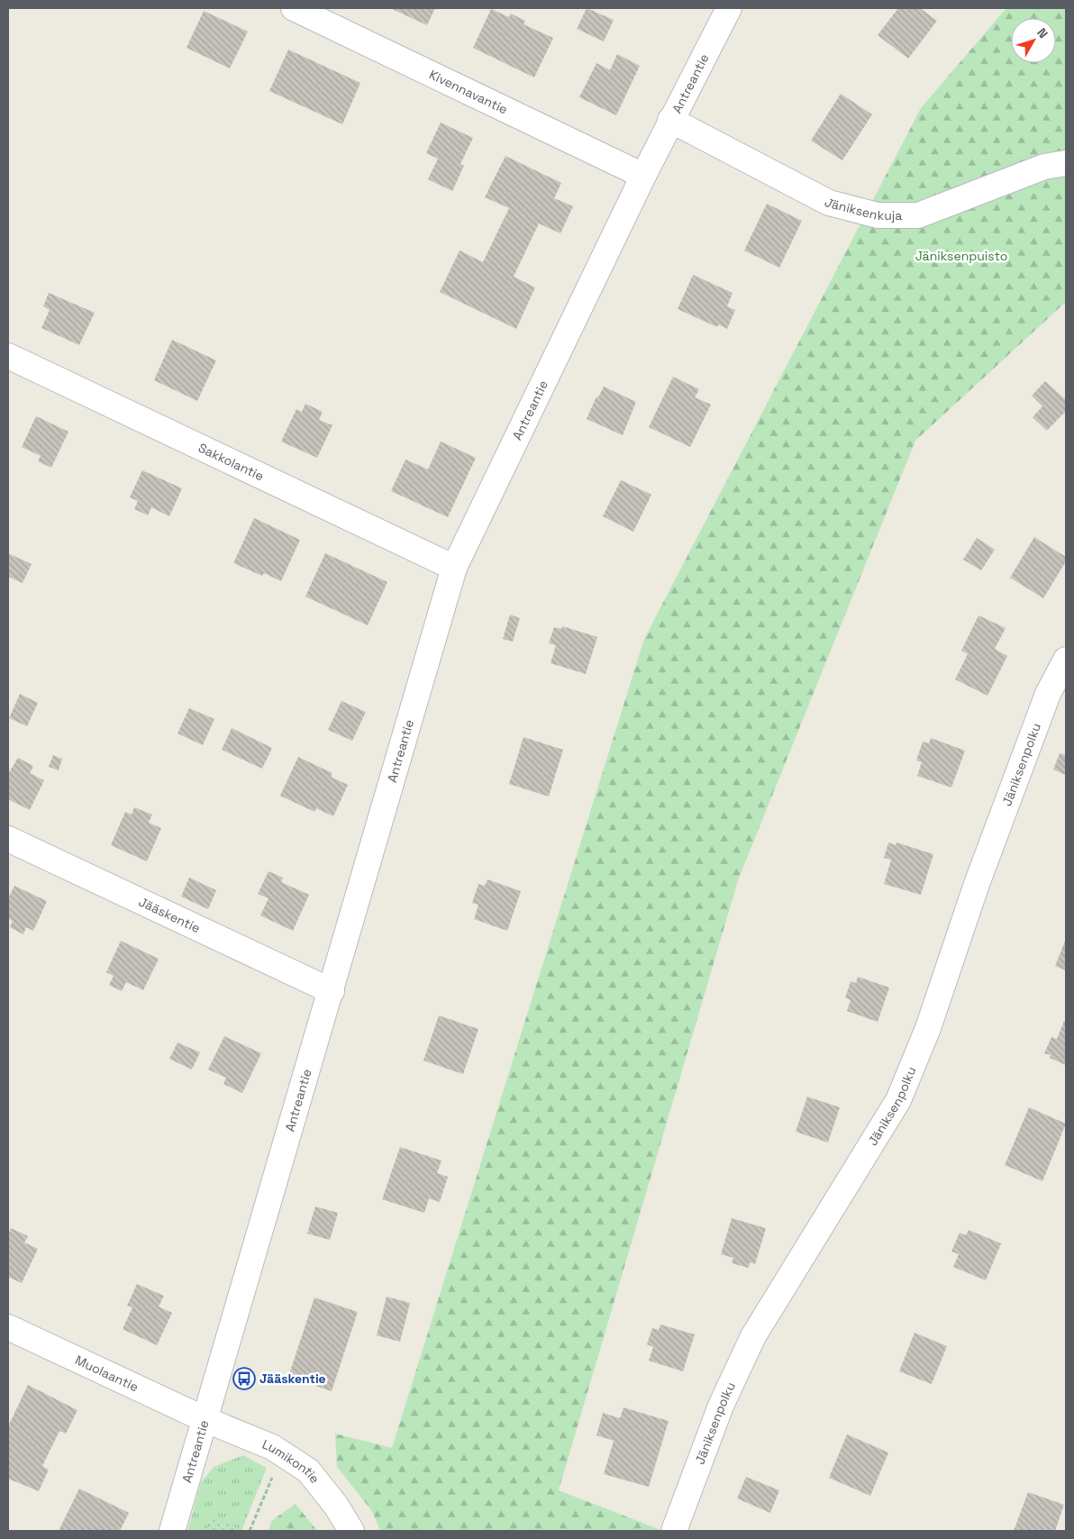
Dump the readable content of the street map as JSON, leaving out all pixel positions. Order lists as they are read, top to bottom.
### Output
{
  "streets": {
    "street": [
      "Antreantie",
      "Kivennavantie",
      "Jäniksenkuja",
      "Sakkolantie",
      "Jäniksenpolku",
      "Jääskentie",
      "Muolaantie",
      "Lumikontie"
    ]
  },
  "crossings": [
    ["Antreantie", "Kivennavantie"],
    ["Antreantie", "Jäniksenkuja"],
    ["Antreantie", "Sakkolantie"],
    ["Antreantie", "Jääskentie"],
    ["Antreantie", "Muolaantie"],
    ["Antreantie", "Lumikontie"],
    ["Muolaantie", "Lumikontie"]
  ],
  "parks": ["Jäniksenpuisto"],
  "places": {
    "bus stop": ["Jääskentie"]
  },
  "north": "top right"
}
